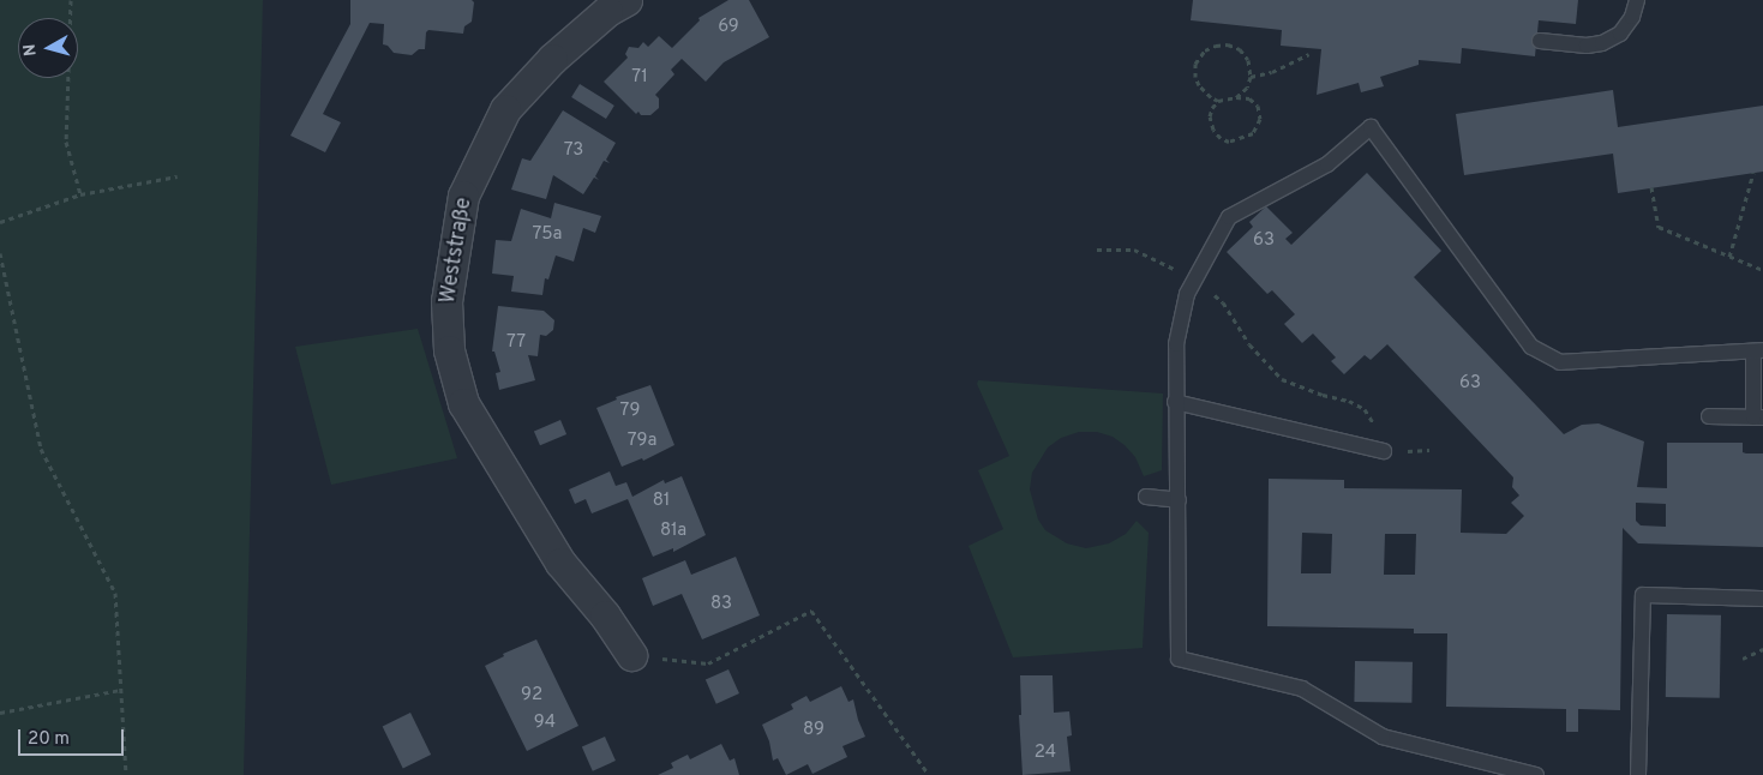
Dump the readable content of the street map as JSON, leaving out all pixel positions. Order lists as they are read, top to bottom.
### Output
{
  "streets": {
    "street": ["Weststraße"]
  },
  "house_numbers": [
    "69",
    "71",
    "73",
    "75a",
    "63",
    "77",
    "63",
    "79",
    "79a",
    "81",
    "81a",
    "83",
    "92",
    "94",
    "89",
    "24"
  ],
  "scale_bar": "20 m",
  "north": "left"
}
